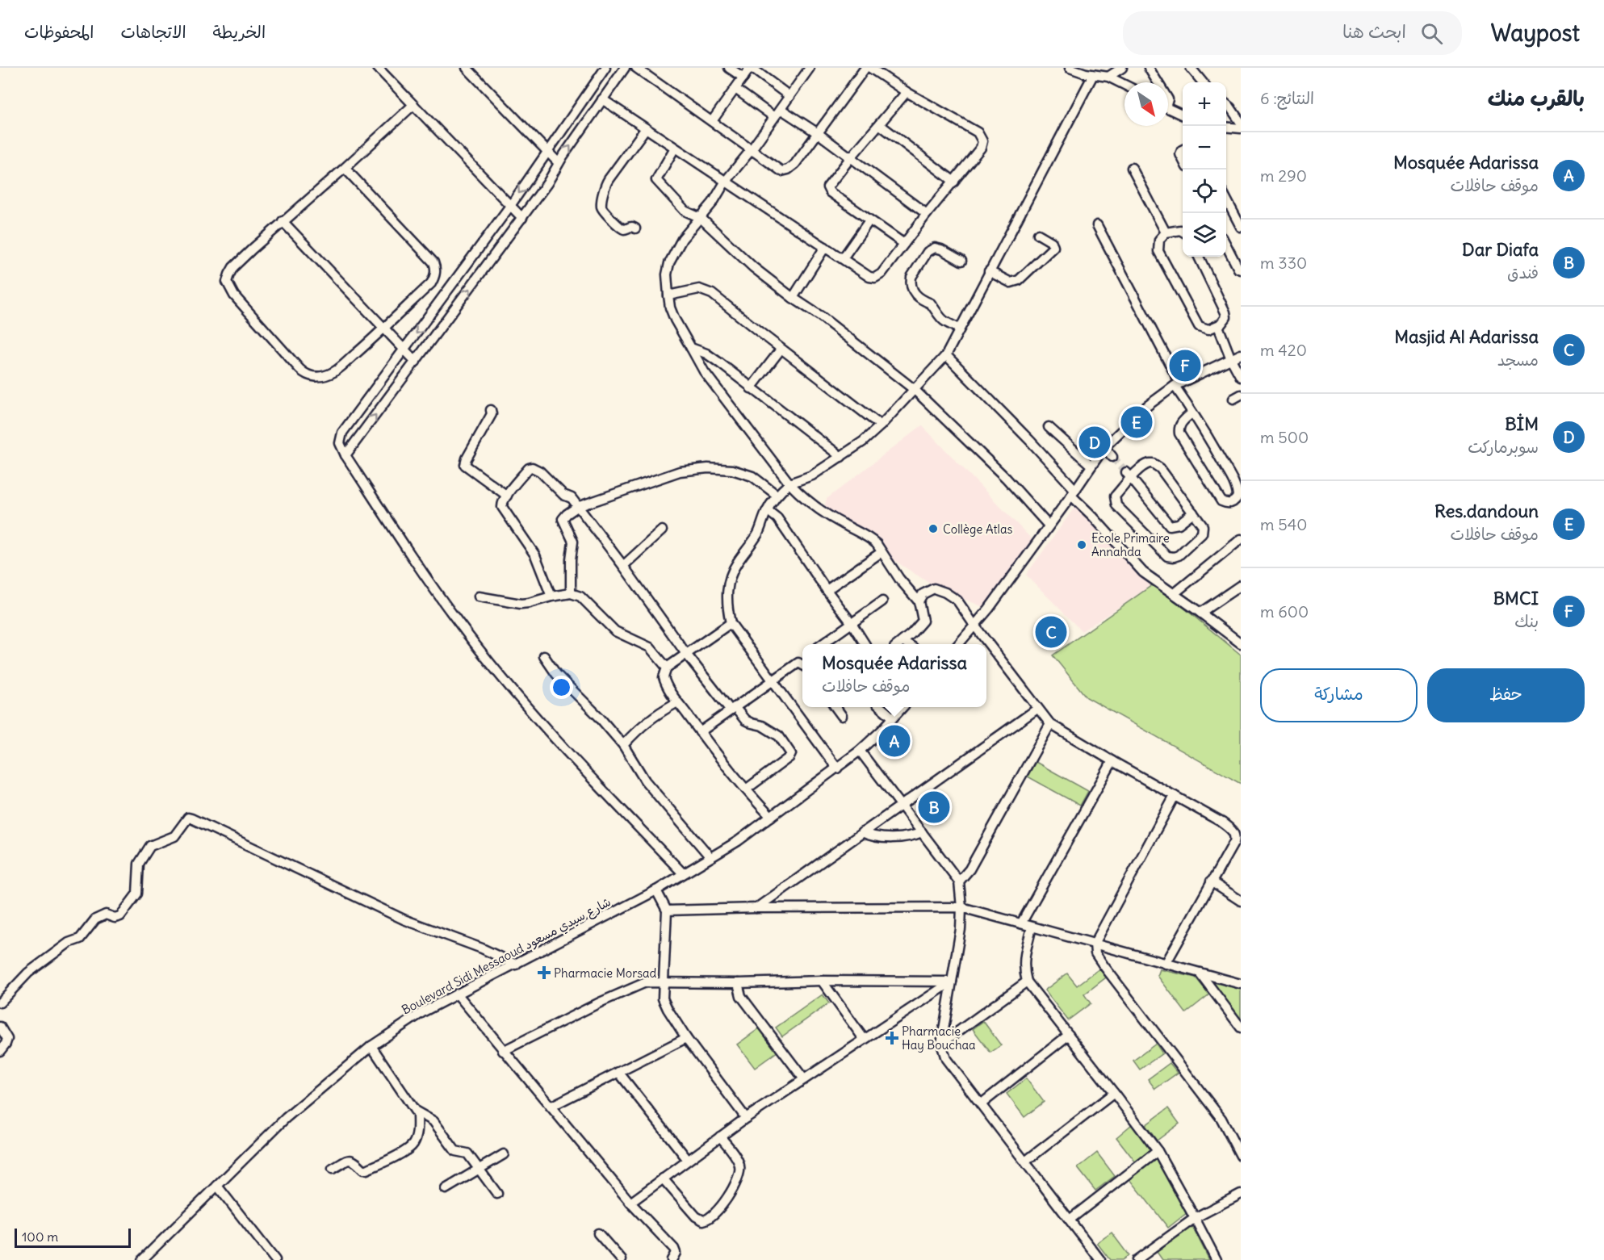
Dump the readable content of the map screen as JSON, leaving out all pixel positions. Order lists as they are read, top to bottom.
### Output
{
  "streets": {
    "street": ["Boulevard Sidi Messaoud شارع سيدي مسعود"]
  },
  "places": {
    "other": ["Collège Atlas", "Ecole Primaire Annahda"],
    "health": ["Pharmacie Morsad", "Pharmacie Hay Bouchaa"]
  },
  "scale_bar": "100 m",
  "north": "bottom right",
  "page": {
    "header": "Waypost",
    "search": "ابحث هنا",
    "nav": ["الخريطة", "الاتجاهات", "المحفوظات"],
    "heading": ["بالقرب منك", "النتائج: 6"],
    "map_buttons": ["+", "−"],
    "list": [
      {
        "mark": "A",
        "name": "Mosquée Adarissa",
        "note": "موقف حافلات",
        "value": "290 m"
      },
      {
        "mark": "B",
        "name": "Dar Diafa",
        "note": "فندق",
        "value": "330 m"
      },
      {
        "mark": "C",
        "name": "Masjid Al Adarissa",
        "note": "مسجد",
        "value": "420 m"
      },
      {
        "mark": "D",
        "name": "BİM",
        "note": "سوبرماركت",
        "value": "500 m"
      },
      {
        "mark": "E",
        "name": "Res.dandoun",
        "note": "موقف حافلات",
        "value": "540 m"
      },
      {
        "mark": "F",
        "name": "BMCI",
        "note": "بنك",
        "value": "600 m"
      }
    ],
    "pins": [
      "F",
      "E",
      "D",
      "C",
      "A",
      "B"
    ],
    "popup": ["Mosquée Adarissa", "موقف حافلات"],
    "buttons": ["حفظ", "مشاركة"],
    "scale": "100 m"
  }
}
